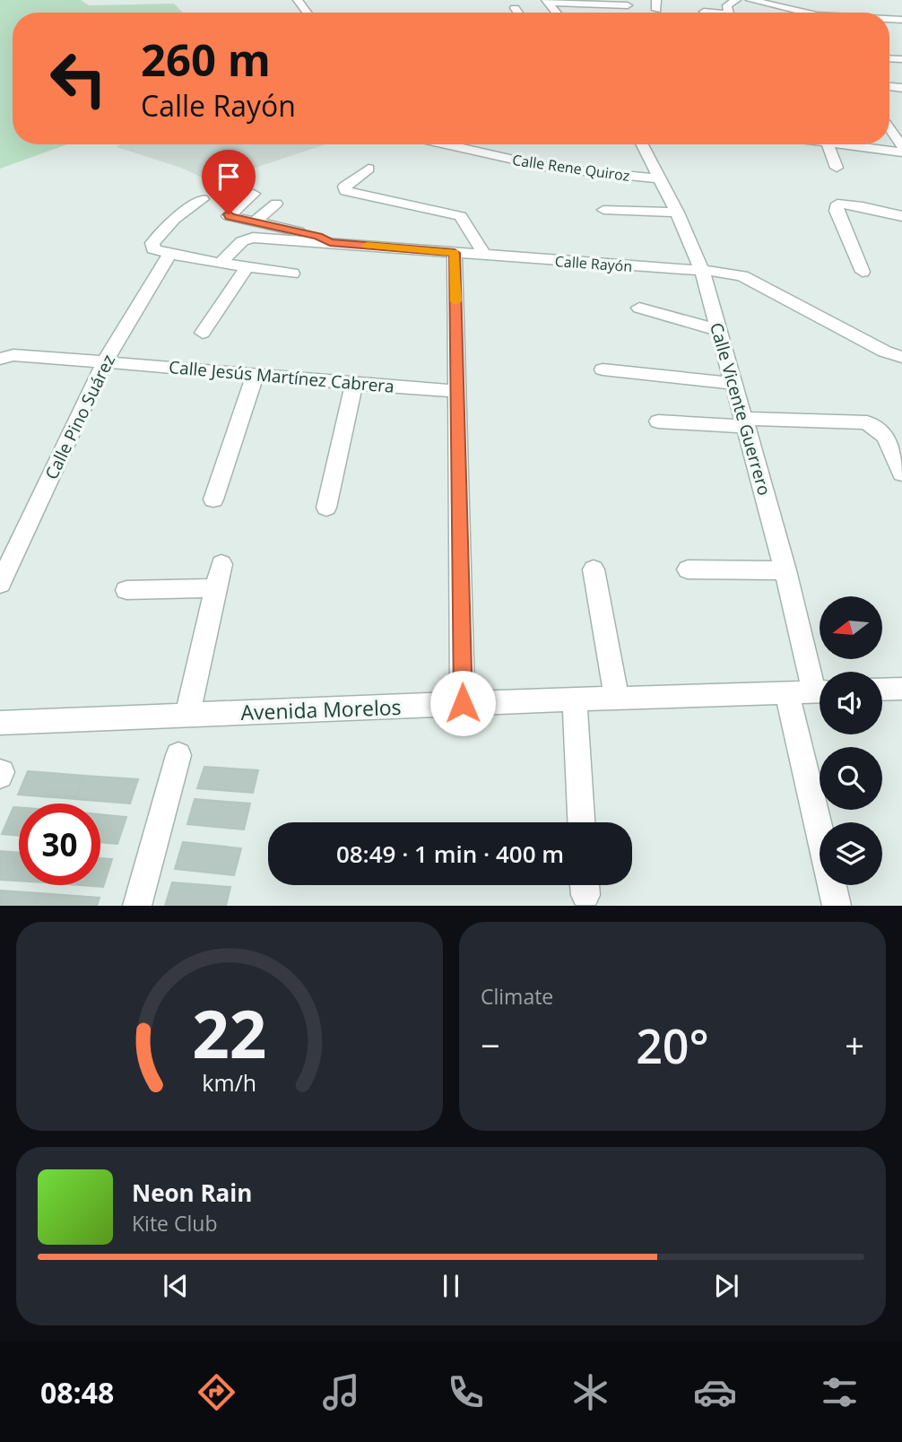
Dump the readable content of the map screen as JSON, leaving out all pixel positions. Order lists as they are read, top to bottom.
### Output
{
  "streets": {
    "street": [
      "Calle Rene Quiroz",
      "Calle Rayón",
      "Calle Jesús Martínez Cabrera",
      "Calle Vicente Guerrero",
      "Calle Pino Suárez",
      "Avenida Morelos"
    ]
  },
  "crossings": [
    ["Calle Rene Quiroz", "Calle Vicente Guerrero"],
    ["Calle Rayón", "Calle Vicente Guerrero"],
    ["Calle Jesús Martínez Cabrera", "Calle Pino Suárez"]
  ],
  "north": "left",
  "page": {
    "turn": ["260 m", "Calle Rayón"],
    "limit": "30",
    "trip": "08:49 · 1 min · 400 m",
    "tile": "Climate",
    "heat": ["−", "20°", "+"],
    "song": ["Neon Rain", "Kite Club"],
    "tabs": "08:48",
    "gauge": ["22", "km/h"]
  }
}
